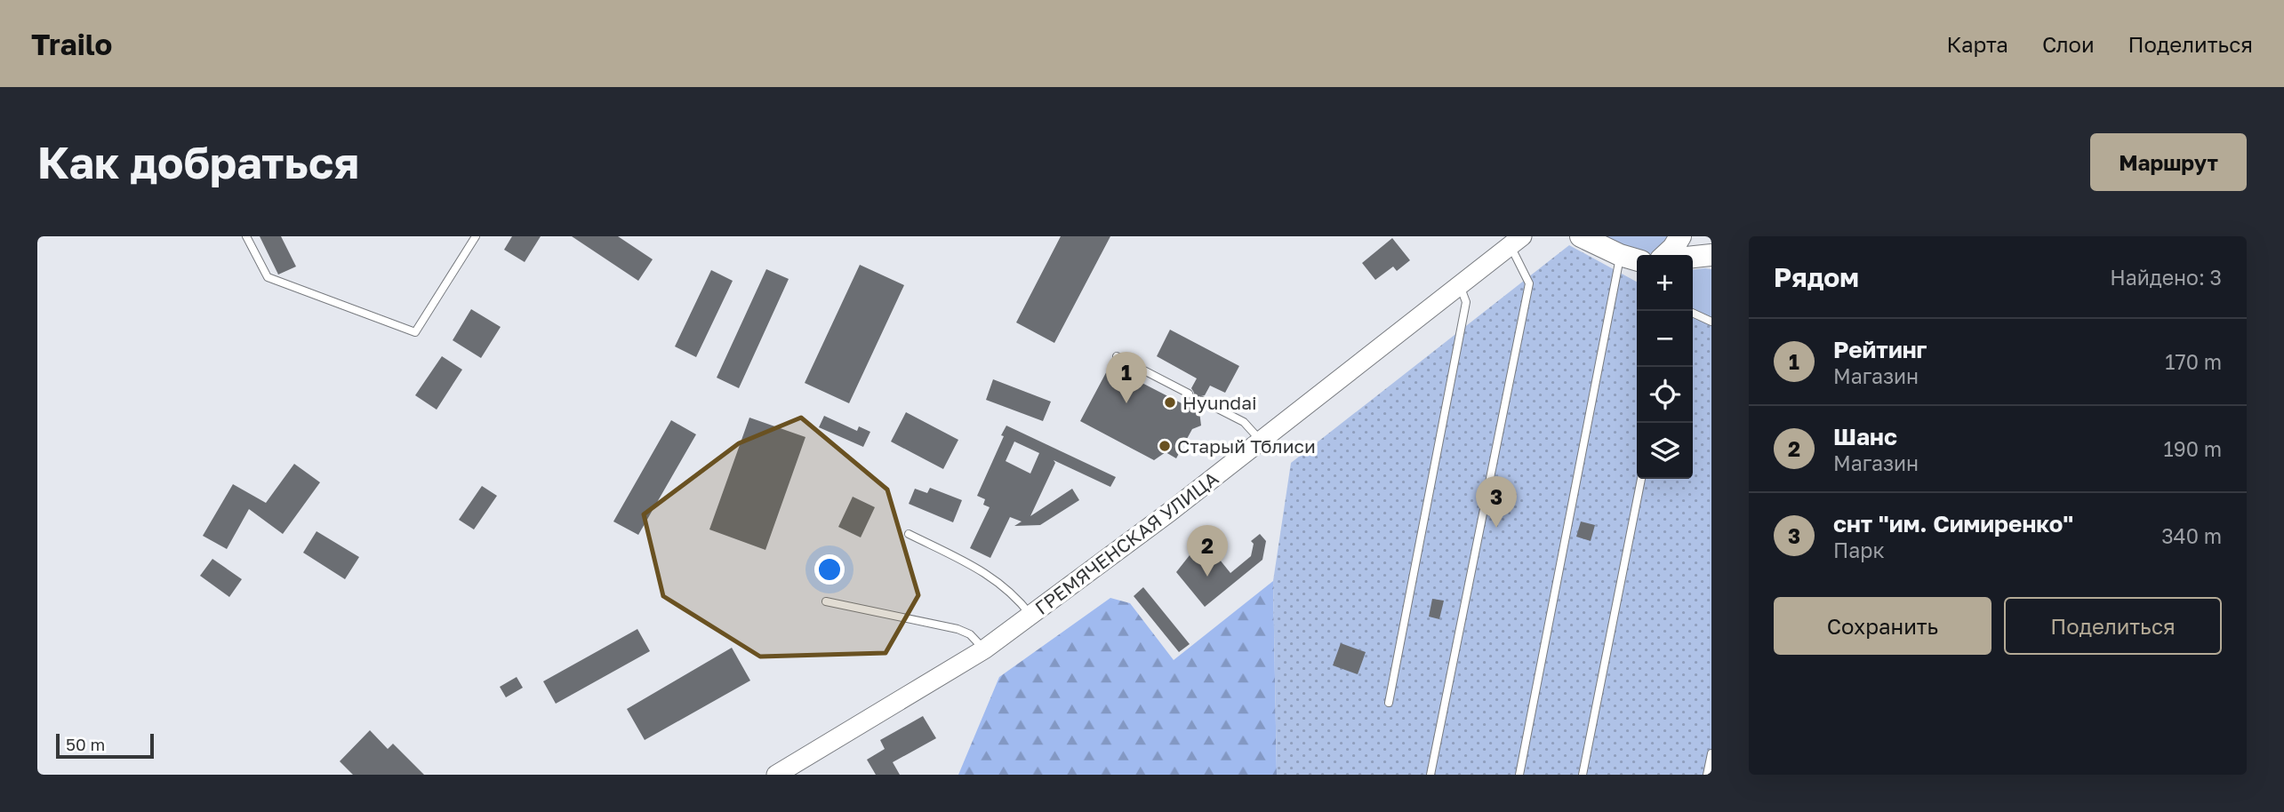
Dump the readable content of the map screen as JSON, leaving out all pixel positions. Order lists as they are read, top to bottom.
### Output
{
  "streets": {
    "main road": ["ГРЕМЯЧЕНСКАЯ УЛИЦА"]
  },
  "places": ["Hyundai", "Старый Тблиси"],
  "scale_bar": "50 m",
  "page": {
    "header": "Trailo",
    "nav": ["Карта", "Слои", "Поделиться"],
    "buttons": [
      "Маршрут",
      ["Сохранить", "Поделиться"]
    ],
    "title": "Как добраться",
    "heading": ["Рядом", "Найдено: 3"],
    "map_buttons": ["+", "−"],
    "list": [
      {
        "mark": "1",
        "name": "Рейтинг",
        "note": "Магазин",
        "value": "170 m"
      },
      {
        "mark": "2",
        "name": "Шанс",
        "note": "Магазин",
        "value": "190 m"
      },
      {
        "mark": "3",
        "name": "снт \"им. Симиренко\"",
        "note": "Парк",
        "value": "340 m"
      }
    ],
    "pins": ["1", "3", "2"],
    "scale": "50 m"
  }
}
